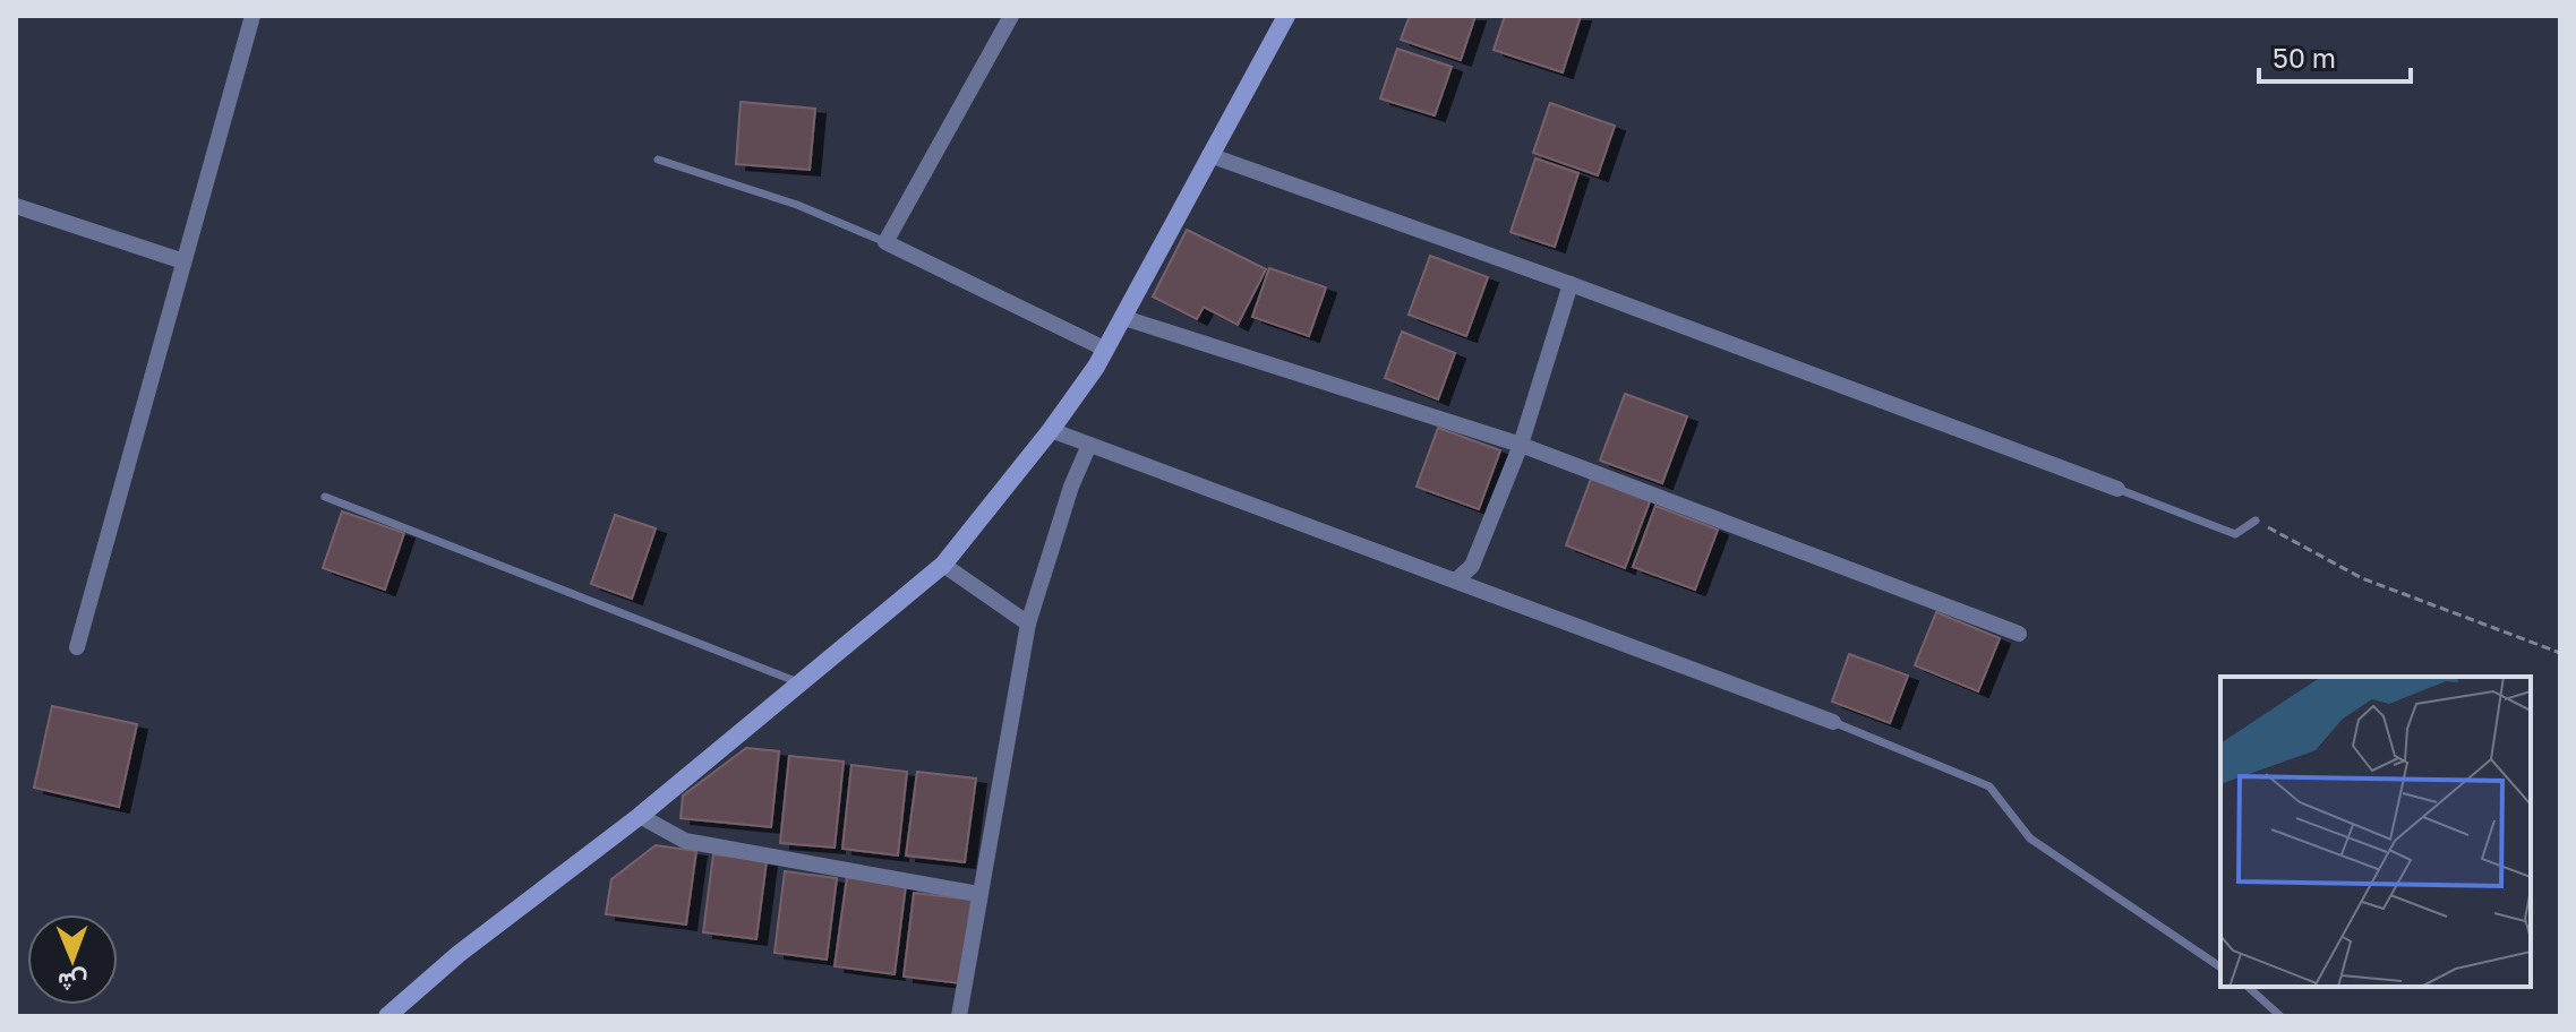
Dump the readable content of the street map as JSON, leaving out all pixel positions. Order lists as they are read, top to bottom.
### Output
{
  "scale_bar": "50 m",
  "north": "bottom"
}
